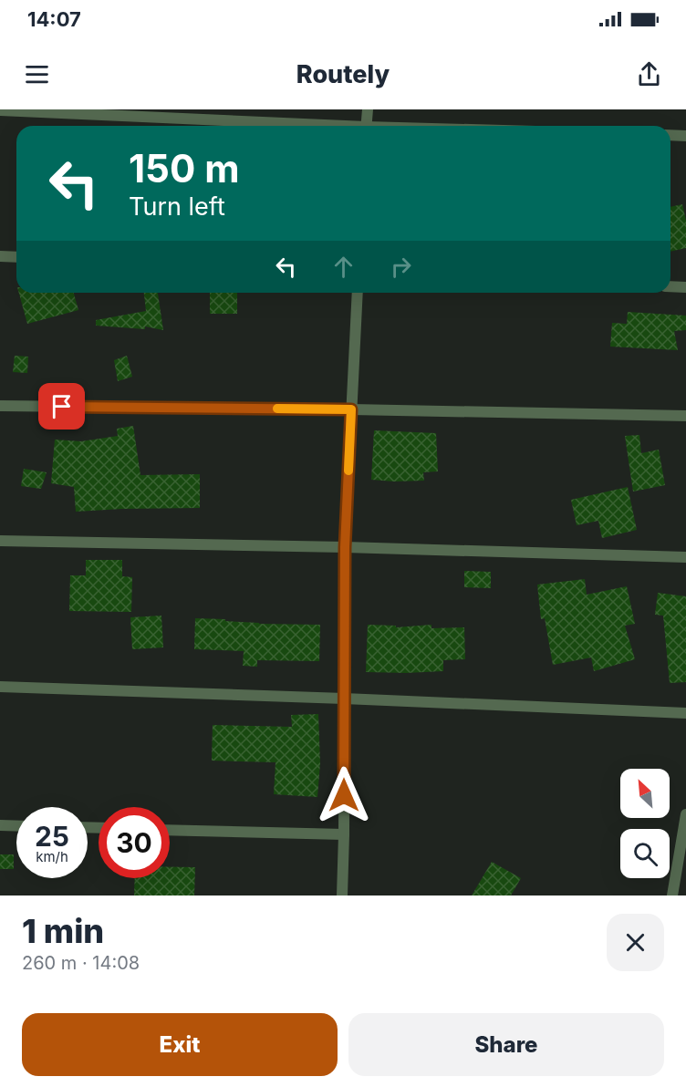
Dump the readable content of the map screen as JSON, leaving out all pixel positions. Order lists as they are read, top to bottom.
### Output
{
  "north": "top left",
  "page": {
    "status": "14:07",
    "header": "Routely",
    "turn": ["150 m", "Turn left"],
    "speed": "25 km/h",
    "limit": "30",
    "heading": ["1 min", "260 m · 14:08"],
    "buttons": ["Exit", "Share"]
  }
}
